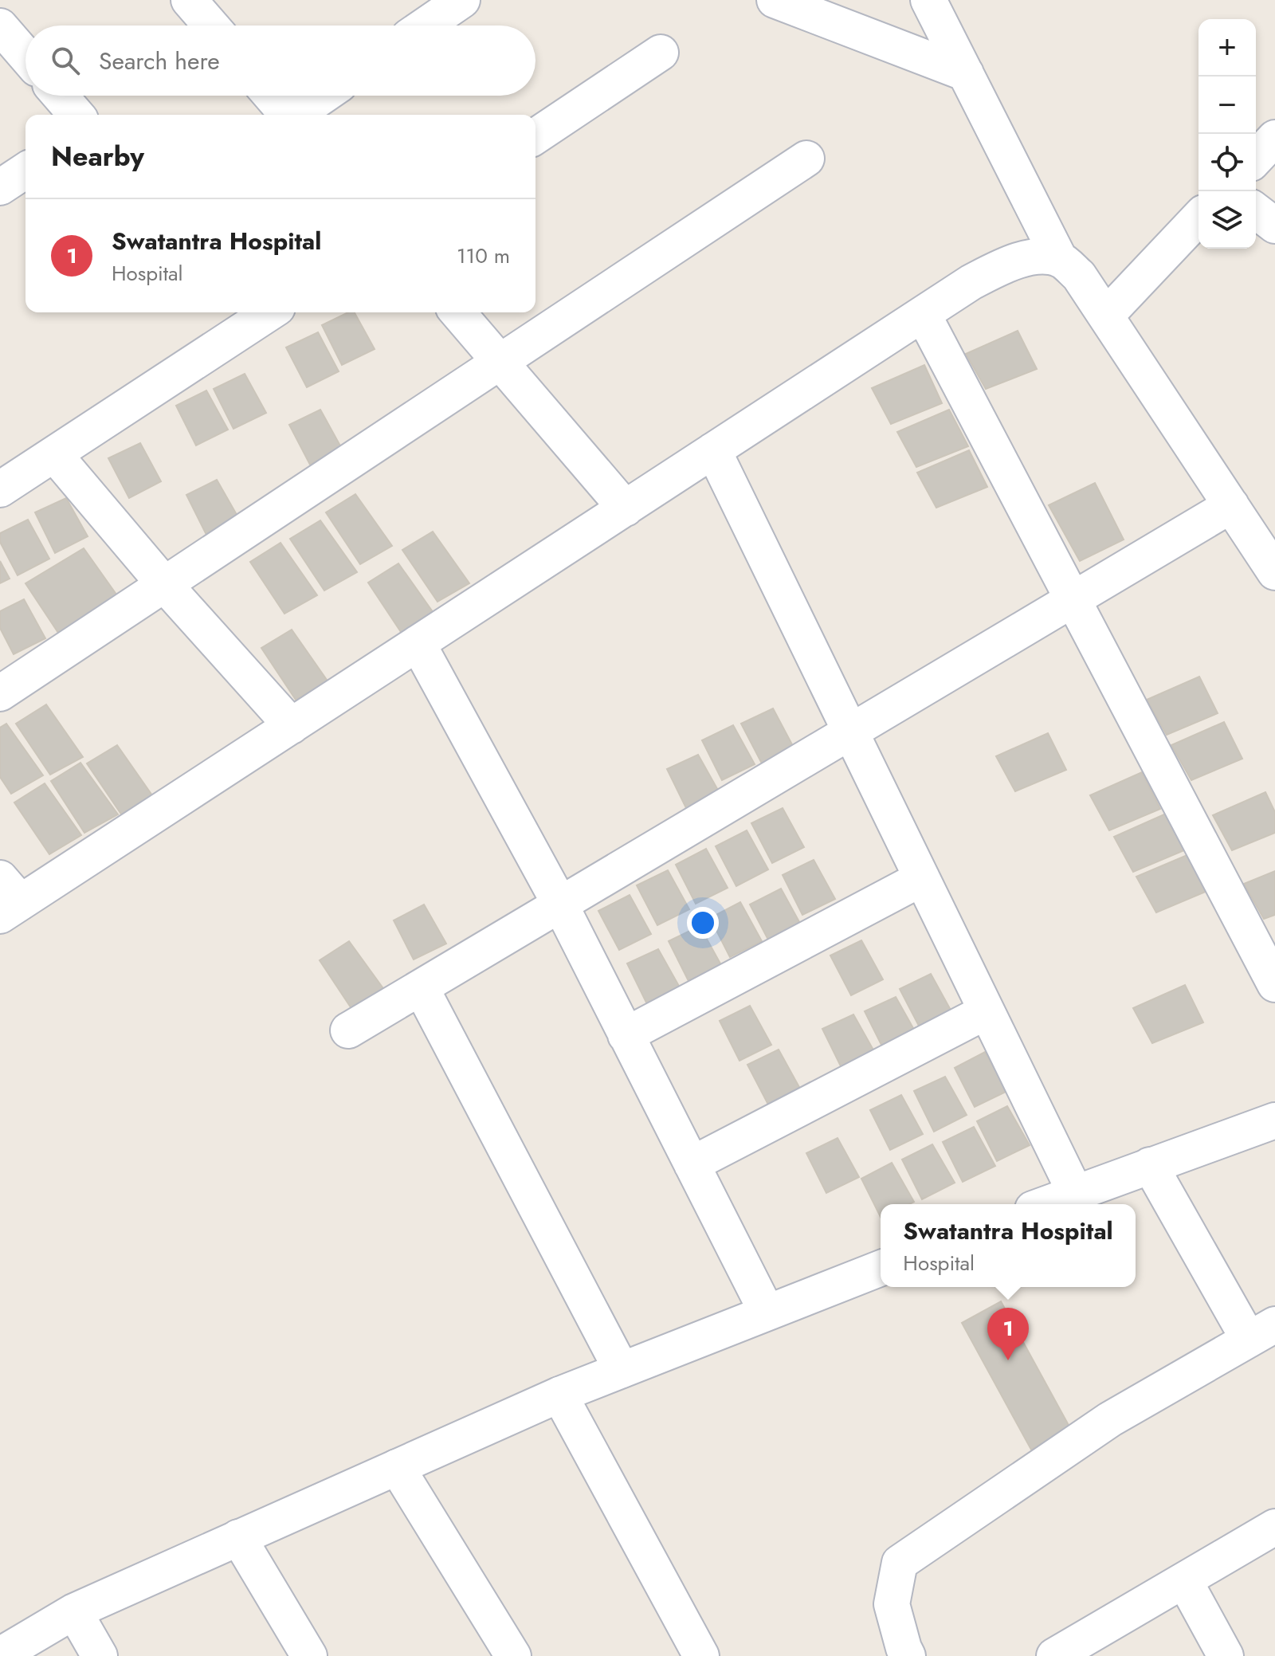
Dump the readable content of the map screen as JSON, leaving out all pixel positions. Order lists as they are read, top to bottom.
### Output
{
  "page": {
    "map_buttons": ["+", "−"],
    "search": "Search here",
    "heading": "Nearby",
    "list": [
      {
        "mark": "1",
        "name": "Swatantra Hospital",
        "note": "Hospital",
        "value": "110 m"
      }
    ],
    "popup": ["Swatantra Hospital", "Hospital"],
    "pins": "1"
  }
}
